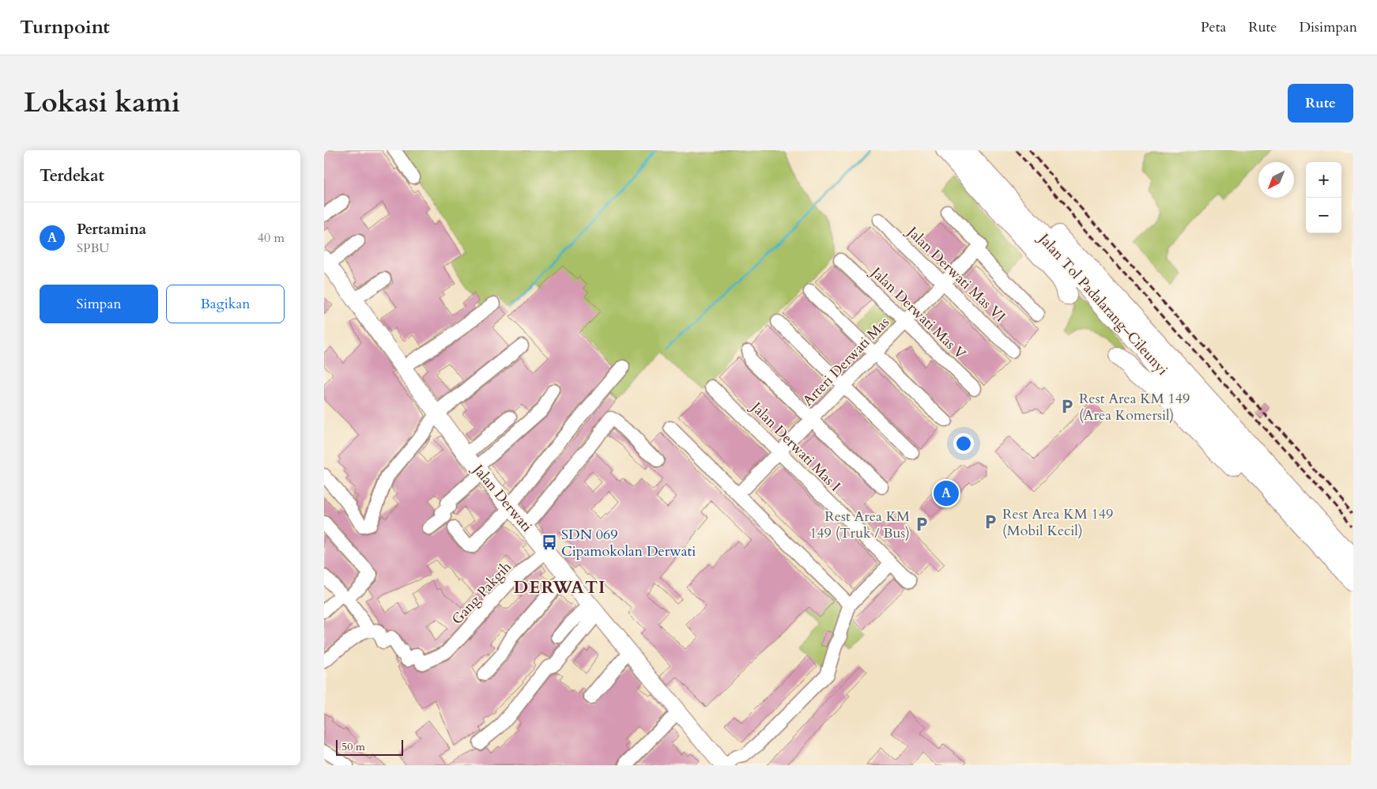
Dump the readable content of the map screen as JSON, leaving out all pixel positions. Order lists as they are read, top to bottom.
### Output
{
  "streets": {
    "highway": ["Jalan Tol Padalarang–Cileunyi"],
    "main road": ["Jalan Derwati"],
    "street": [
      "Jalan Derwati Mas VI",
      "Jalan Derwati Mas V",
      "Arteri Derwati Mas",
      "Jalan Derwati Mas I",
      "Gang Pakgih"
    ]
  },
  "crossings": [
    ["Jalan Derwati Mas VI", "Arteri Derwati Mas"],
    ["Jalan Derwati Mas V", "Arteri Derwati Mas"],
    ["Arteri Derwati Mas", "Jalan Derwati Mas I"],
    ["Jalan Derwati", "Gang Pakgih"]
  ],
  "districts": ["DERWATI"],
  "places": {
    "parking": ["Rest Area KM 149 (Area Komersil)", "Rest Area KM 149 (Mobil Kecil)", "Rest Area KM 149 (Truk / Bus)"],
    "bus stop": ["SDN 069 Cipamokolan Derwati"]
  },
  "scale_bar": "50 m",
  "north": "bottom left",
  "page": {
    "header": "Turnpoint",
    "nav": ["Peta", "Rute", "Disimpan"],
    "title": "Lokasi kami",
    "buttons": [
      "Rute",
      ["Simpan", "Bagikan"]
    ],
    "heading": "Terdekat",
    "map_buttons": ["+", "−"],
    "list": [
      {
        "mark": "A",
        "name": "Pertamina",
        "note": "SPBU",
        "value": "40 m"
      }
    ],
    "pins": "A",
    "scale": "50 m"
  }
}
